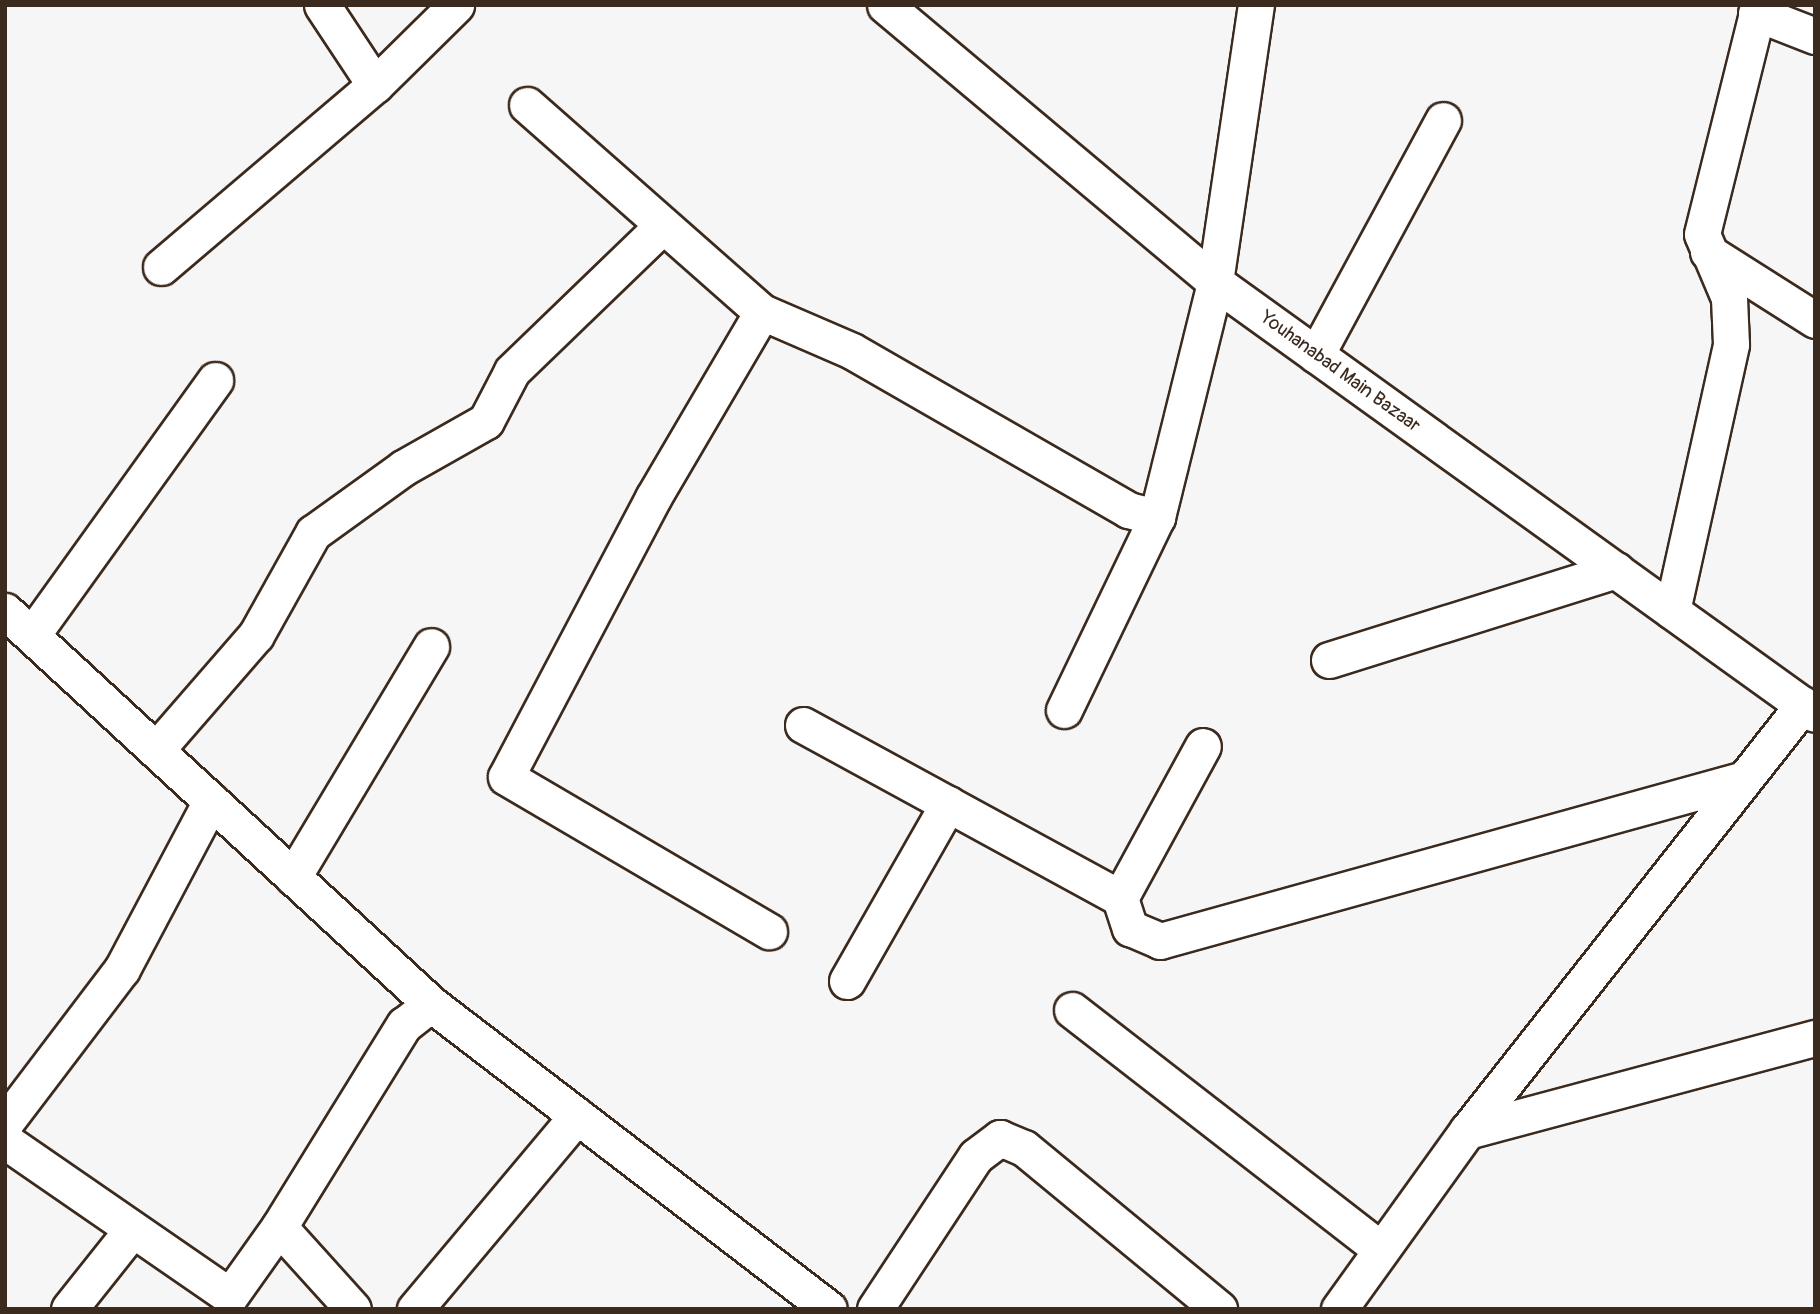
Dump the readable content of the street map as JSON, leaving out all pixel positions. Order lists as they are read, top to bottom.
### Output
{
  "streets": {
    "street": ["Youhanabad Main Bazaar"]
  }
}
